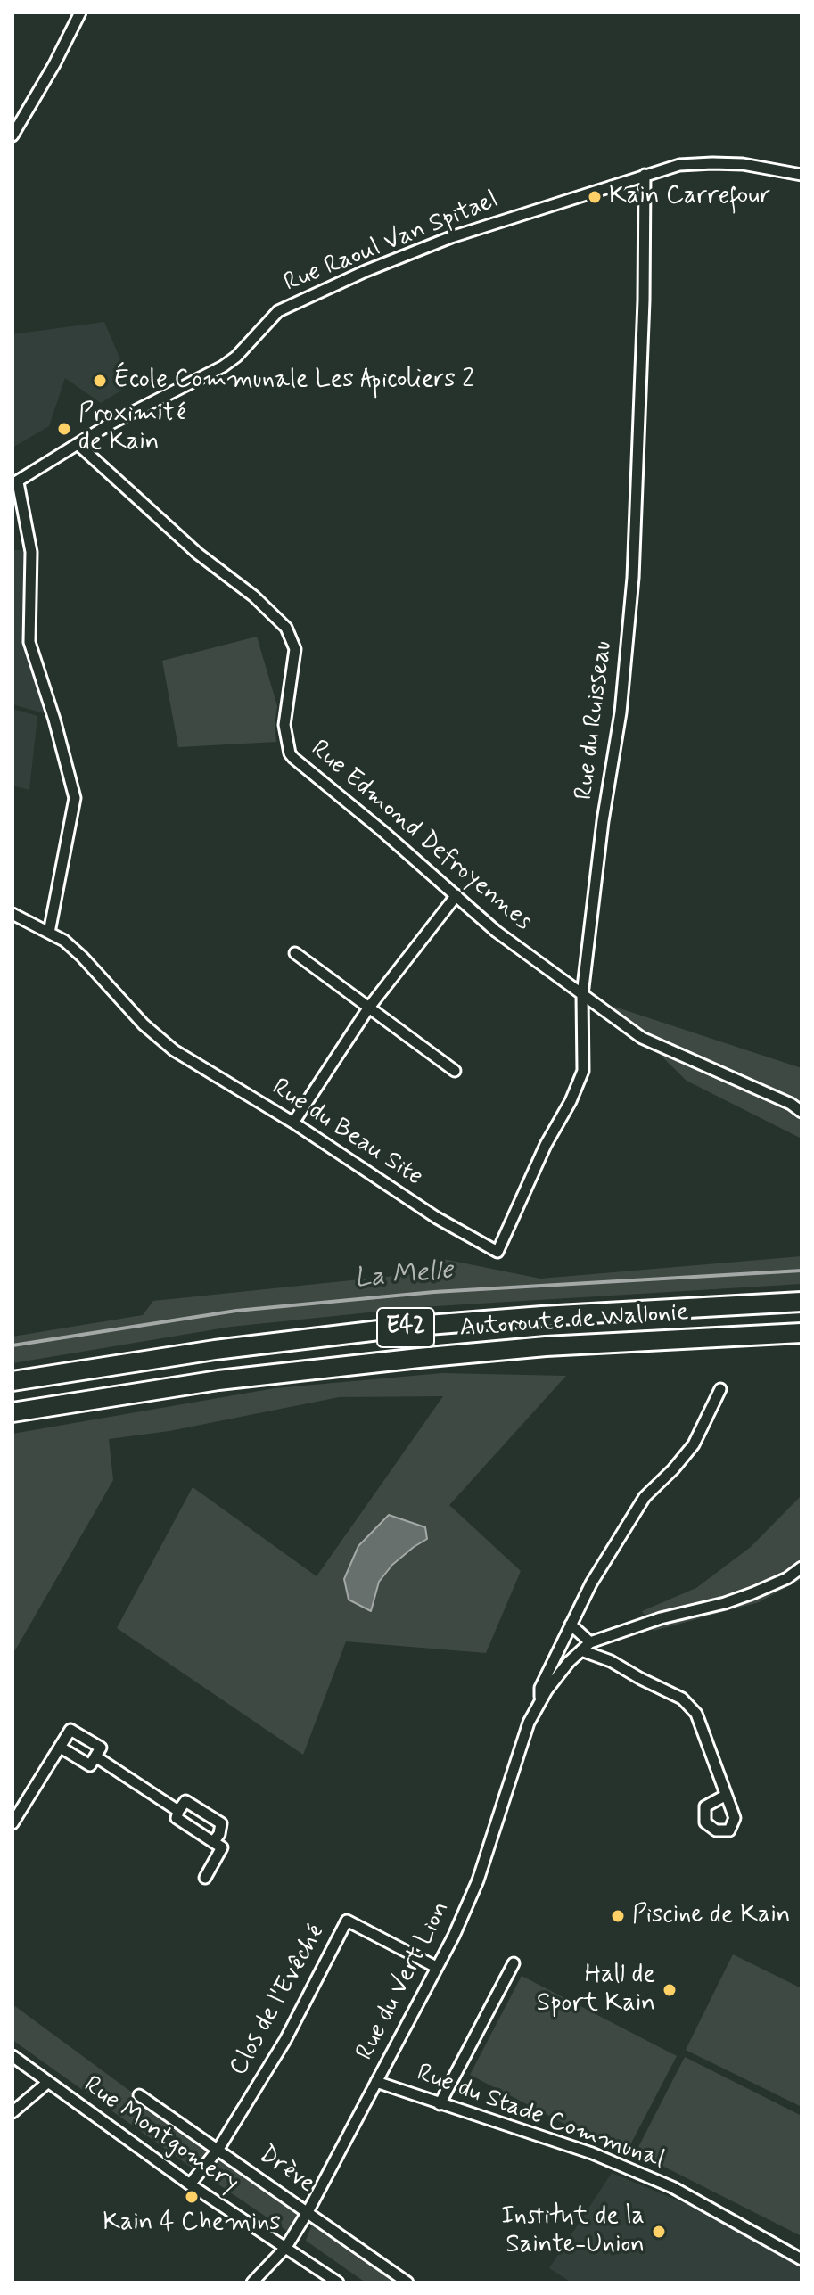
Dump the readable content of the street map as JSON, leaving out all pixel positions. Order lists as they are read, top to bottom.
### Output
{
  "streets": {
    "highway": ["Autoroute de Wallonie", "E42"],
    "street": [
      "Rue Raoul Van Spitael",
      "Rue du Ruisseau",
      "Rue Edmond Defroyennes",
      "Rue du Beau Site",
      "Rue du Vert Lion",
      "Clos de l'Evêché",
      "Rue du Stade Communal",
      "Rue Montgomery",
      "Drève"
    ]
  },
  "crossings": [
    ["Rue Raoul Van Spitael", "Rue du Ruisseau"],
    ["Rue Raoul Van Spitael", "Rue Edmond Defroyennes"],
    ["Rue du Ruisseau", "Rue Edmond Defroyennes"],
    ["Rue du Ruisseau", "Rue du Beau Site"],
    ["Rue du Vert Lion", "Clos de l'Evêché"],
    ["Rue du Vert Lion", "Rue du Stade Communal"],
    ["Rue du Vert Lion", "Rue Montgomery"],
    ["Rue du Vert Lion", "Drève"],
    ["Clos de l'Evêché", "Rue Montgomery"],
    ["Clos de l'Evêché", "Drève"]
  ],
  "water": ["La Melle"],
  "places": [
    "Kain Carrefour",
    "École Communale Les Apicoliers 2",
    "Proximité de Kain",
    "Piscine de Kain",
    "Hall de Sport Kain",
    "Kain 4 Chemins",
    "Institut de la Sainte-Union"
  ]
}
